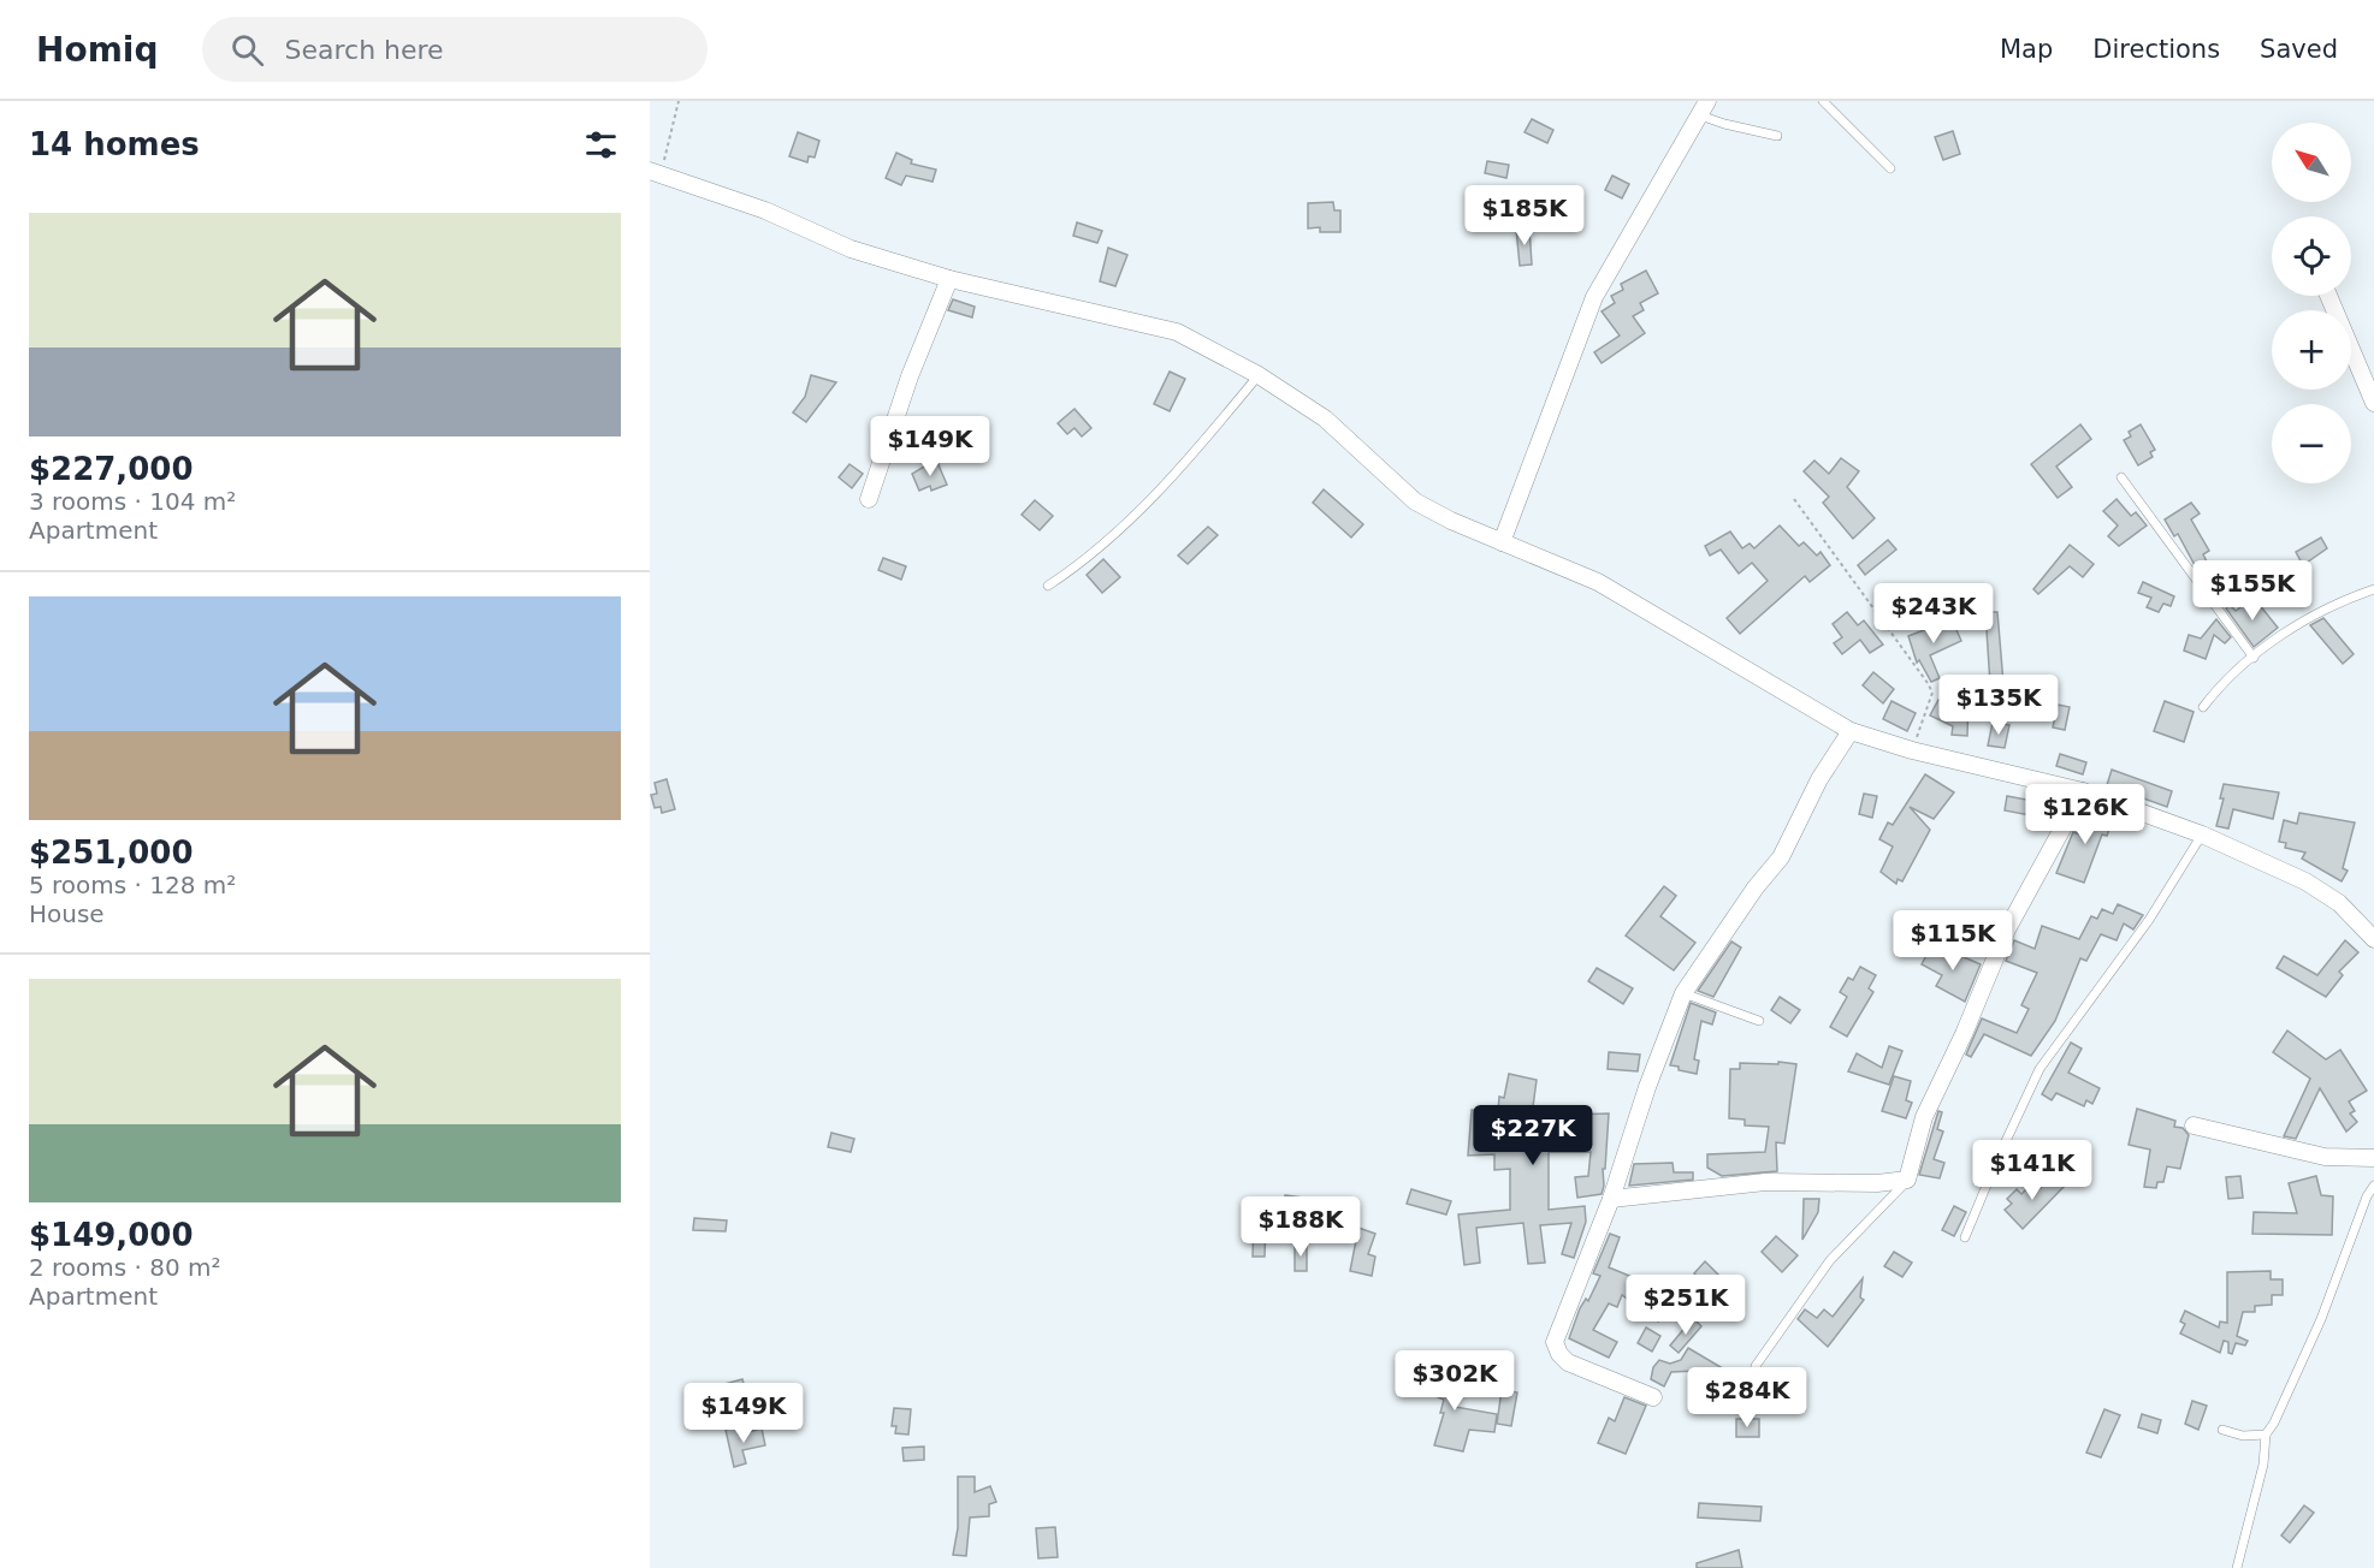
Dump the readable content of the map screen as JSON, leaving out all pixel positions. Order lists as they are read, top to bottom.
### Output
{
  "north": "top left",
  "page": {
    "header": "Homiq",
    "search": "Search here",
    "nav": ["Map", "Directions", "Saved"],
    "heading": "14 homes",
    "map_buttons": ["+", "−"],
    "price": [
      "$185K",
      "$149K",
      "$155K",
      "$243K",
      "$135K",
      "$126K",
      "$115K",
      "$227K",
      "$141K",
      "$188K",
      "$251K",
      "$302K",
      "$284K",
      "$149K"
    ],
    "list": [
      {
        "name": "$227,000",
        "note": "3 rooms · 104 m² · Apartment"
      },
      {
        "name": "$251,000",
        "note": "5 rooms · 128 m² · House"
      },
      {
        "name": "$149,000",
        "note": "2 rooms · 80 m² · Apartment"
      }
    ]
  }
}
